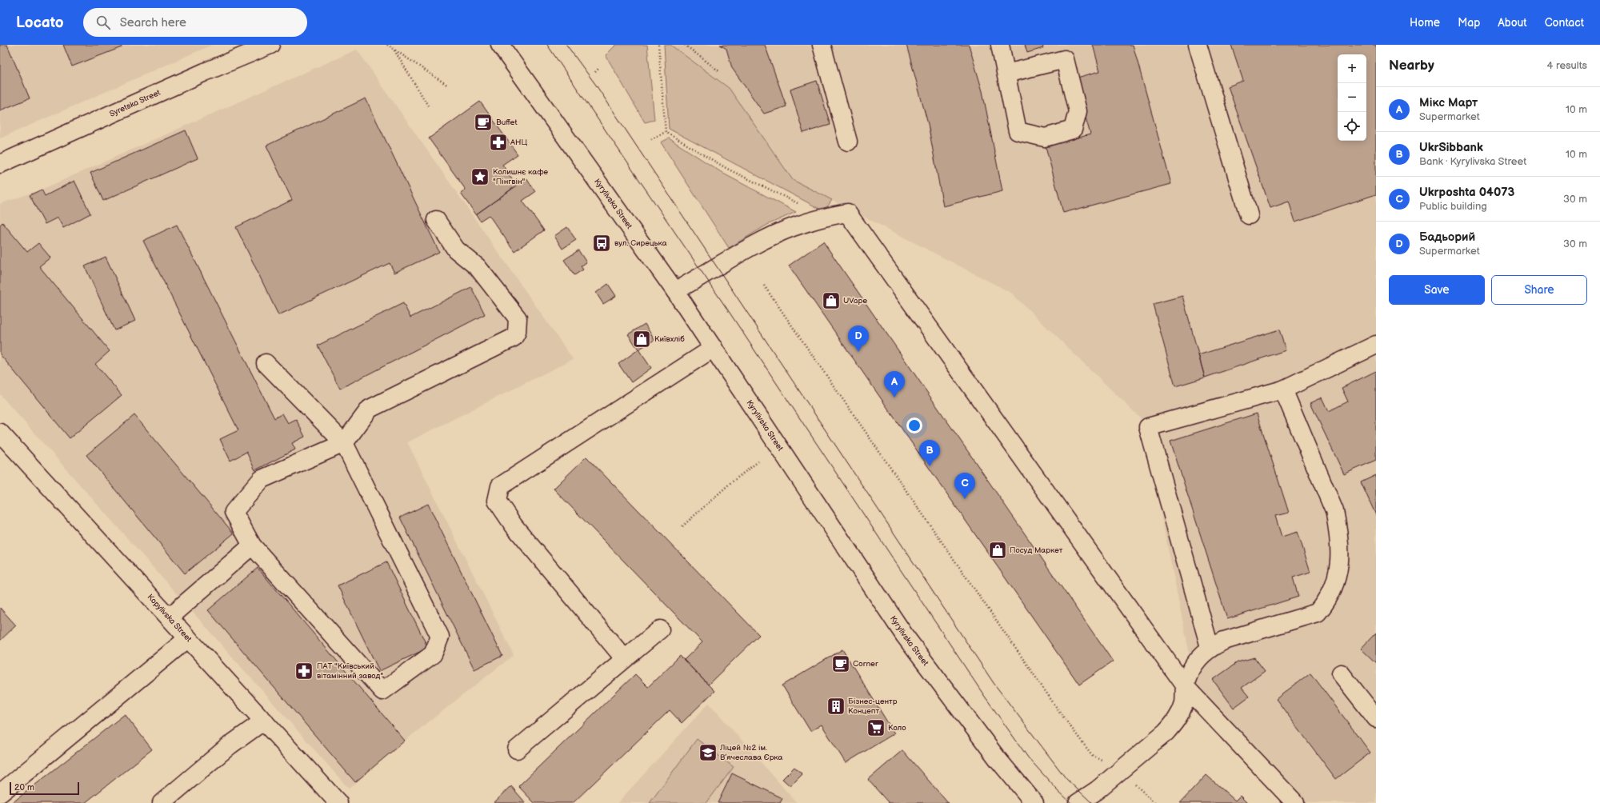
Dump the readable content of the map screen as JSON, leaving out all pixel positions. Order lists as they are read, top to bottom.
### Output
{
  "streets": {
    "main road": ["Syretska Street", "Kyrylivska Street", "Kopylivska Street"]
  },
  "places": {
    "cafe": ["Buffet", "Corner"],
    "pharmacy": ["АНЦ", "ПАТ \"Київський вітамінний завод\""],
    "place": ["Колишнє кафе \"Пінгвін\""],
    "bus stop": ["вул. Сирецька"],
    "shop": ["UVape", "Київхліб", "Посуд Маркет"],
    "building": ["Бізнес-центр Концепт"],
    "supermarket": ["Коло"],
    "school or university": ["Ліцей №2 ім. В’ячеслава Єрка"]
  },
  "scale_bar": "20 m",
  "page": {
    "header": "Locato",
    "search": "Search here",
    "nav": [
      "Home",
      "Map",
      "About",
      "Contact"
    ],
    "heading": ["Nearby", "4 results"],
    "map_buttons": ["+", "−"],
    "list": [
      {
        "mark": "A",
        "name": "Мікс Март",
        "note": "Supermarket",
        "value": "10 m"
      },
      {
        "mark": "B",
        "name": "UkrSibbank",
        "note": "Bank · Kyrylivska Street",
        "value": "10 m"
      },
      {
        "mark": "C",
        "name": "Ukrposhta 04073",
        "note": "Public building",
        "value": "30 m"
      },
      {
        "mark": "D",
        "name": "Бадьорий",
        "note": "Supermarket",
        "value": "30 m"
      }
    ],
    "buttons": ["Save", "Share"],
    "pins": [
      "D",
      "A",
      "B",
      "C"
    ],
    "scale": "20 m"
  }
}
